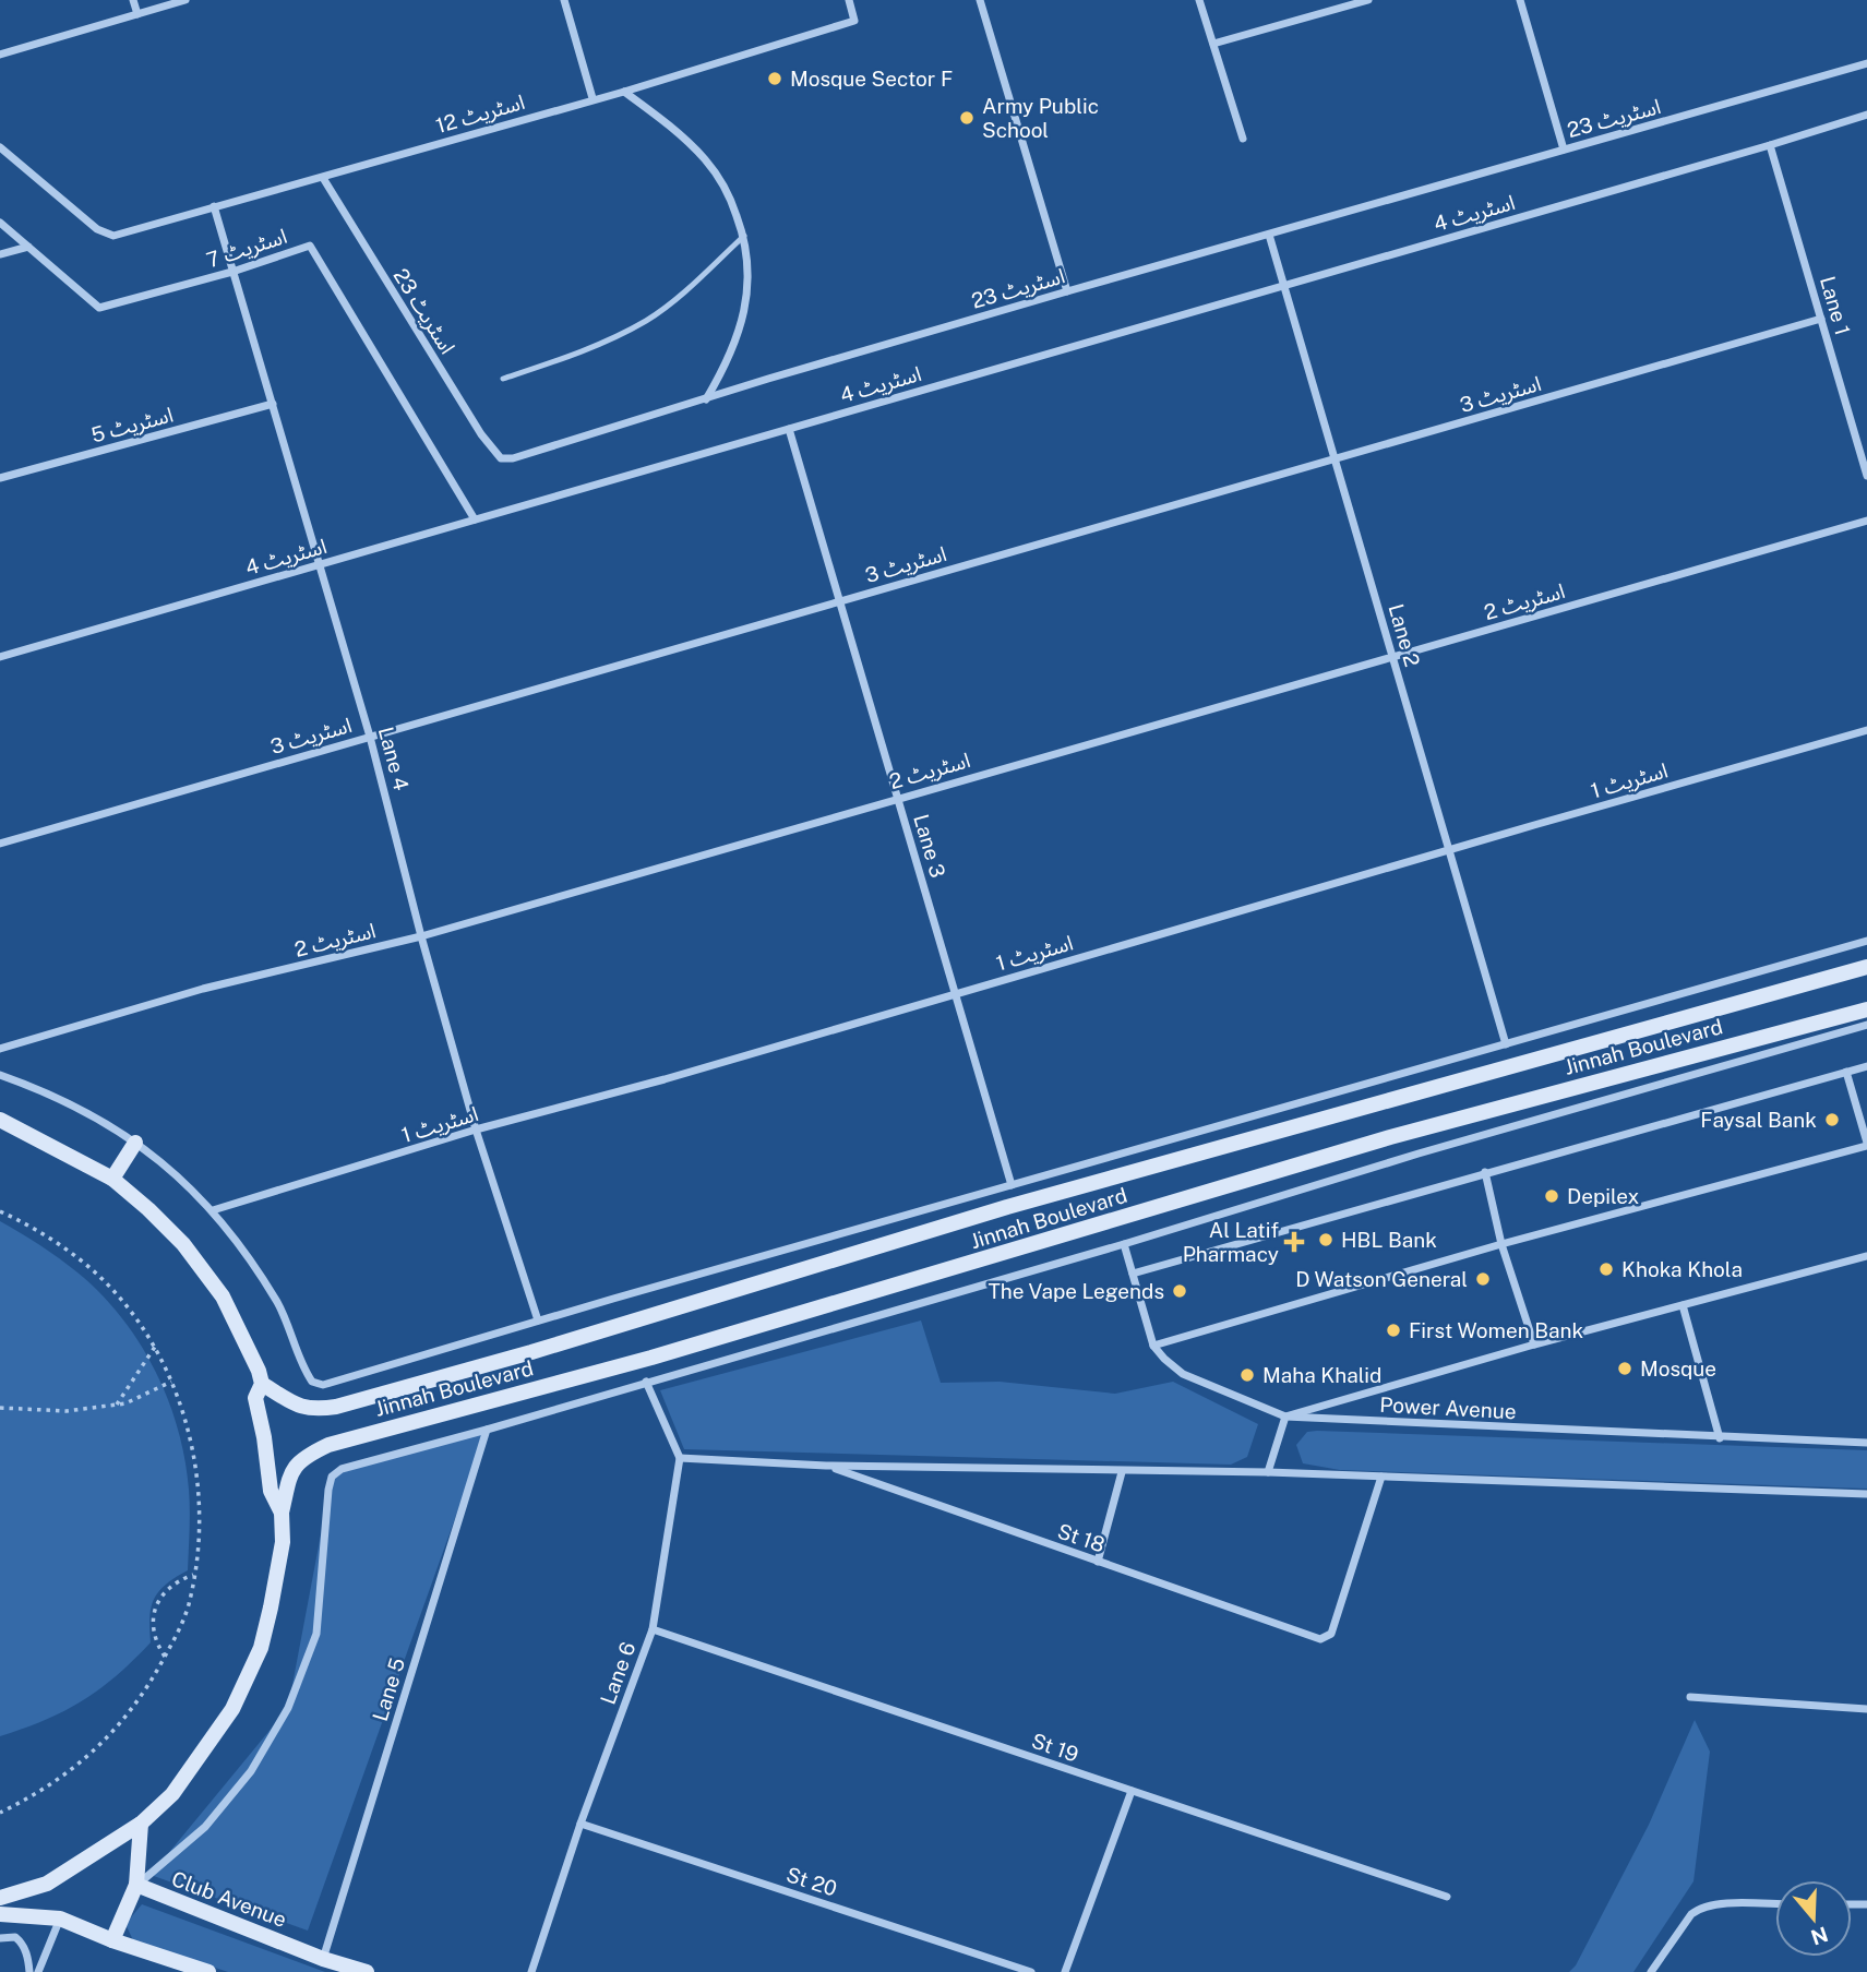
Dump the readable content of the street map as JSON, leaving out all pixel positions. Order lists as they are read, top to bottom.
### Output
{
  "streets": {
    "street": [
      "اسٹریٹ 12",
      "اسٹریٹ 23",
      "اسٹریٹ 4",
      "اسٹریٹ 7",
      "Lane 1",
      "اسٹریٹ 3",
      "اسٹریٹ 5",
      "اسٹریٹ 2",
      "Lane 2",
      "Lane 4",
      "اسٹریٹ 1",
      "Lane 3",
      "Jinnah Boulevard",
      "Power Avenue",
      "St 18",
      "Lane 6",
      "Lane 5",
      "St 19",
      "St 20",
      "Club Avenue"
    ]
  },
  "crossings": [
    ["اسٹریٹ 12", "اسٹریٹ 23"],
    ["اسٹریٹ 12", "Lane 4"],
    ["اسٹریٹ 23", "Lane 2"],
    ["اسٹریٹ 4", "اسٹریٹ 7"],
    ["اسٹریٹ 4", "Lane 1"],
    ["اسٹریٹ 4", "Lane 2"],
    ["اسٹریٹ 4", "Lane 4"],
    ["اسٹریٹ 4", "Lane 3"],
    ["اسٹریٹ 7", "Lane 4"],
    ["Lane 1", "اسٹریٹ 3"],
    ["اسٹریٹ 3", "Lane 2"],
    ["اسٹریٹ 3", "Lane 4"],
    ["اسٹریٹ 3", "Lane 3"],
    ["اسٹریٹ 5", "Lane 4"],
    ["اسٹریٹ 2", "Lane 2"],
    ["اسٹریٹ 2", "Lane 4"],
    ["اسٹریٹ 2", "Lane 3"],
    ["Lane 2", "اسٹریٹ 1"],
    ["Lane 4", "اسٹریٹ 1"],
    ["اسٹریٹ 1", "Lane 3"],
    ["Lane 6", "St 19"],
    ["Lane 6", "St 20"],
    ["Lane 5", "Club Avenue"]
  ],
  "places": {
    "other": [
      "Mosque Sector F",
      "Army Public School",
      "Faysal Bank",
      "Depilex",
      "HBL Bank",
      "Khoka Khola",
      "D Watson General",
      "The Vape Legends",
      "First Women Bank",
      "Mosque",
      "Maha Khalid"
    ],
    "health": ["Al Latif Pharmacy"]
  },
  "north": "bottom"
}
